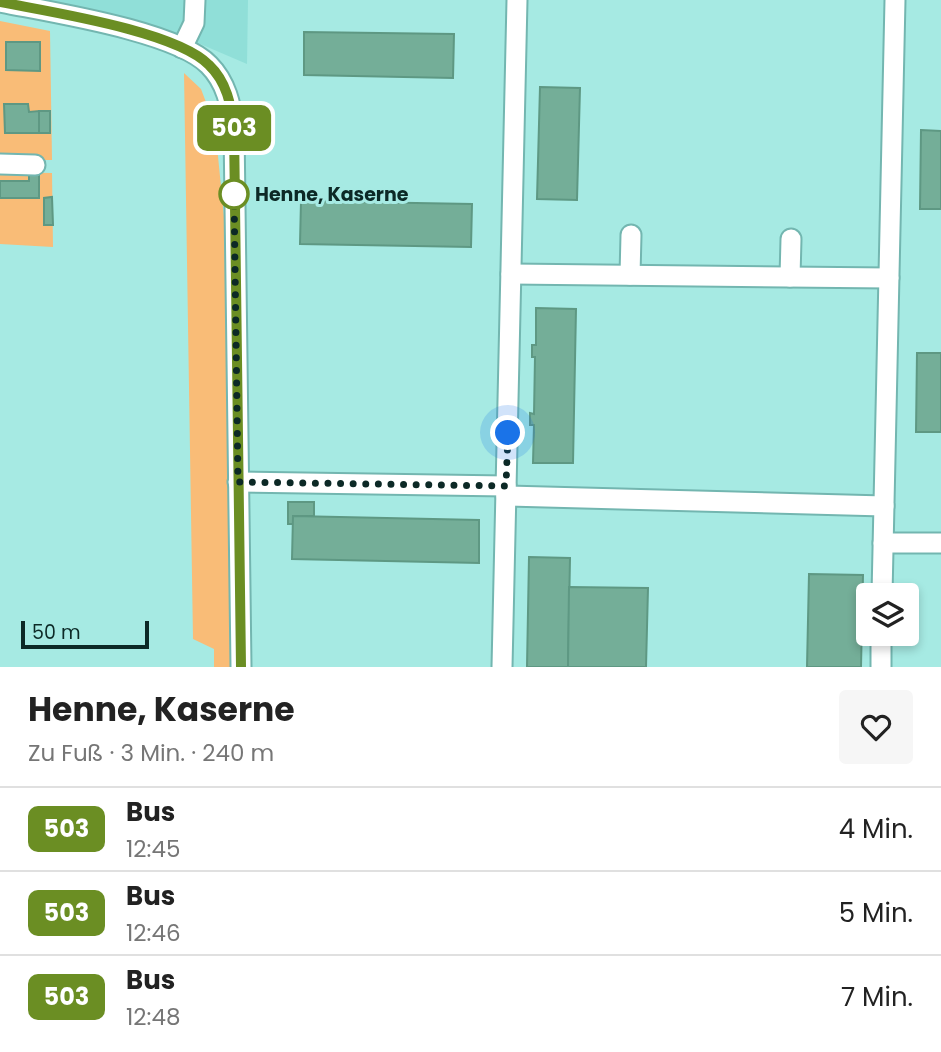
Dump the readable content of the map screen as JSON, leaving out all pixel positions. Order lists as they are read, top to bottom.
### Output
{
  "places": ["Henne, Kaserne"],
  "lines": ["bus line 503"],
  "scale_bar": "50 m",
  "page": {
    "on_map": "503",
    "scale": "50 m",
    "heading": ["Henne, Kaserne", "Zu Fuß · 3 Min. · 240 m"],
    "list": [
      {
        "mark": "503",
        "name": "Bus",
        "note": "12:45",
        "value": "4 Min."
      },
      {
        "mark": "503",
        "name": "Bus",
        "note": "12:46",
        "value": "5 Min."
      },
      {
        "mark": "503",
        "name": "Bus",
        "note": "12:48",
        "value": "7 Min."
      }
    ]
  }
}
